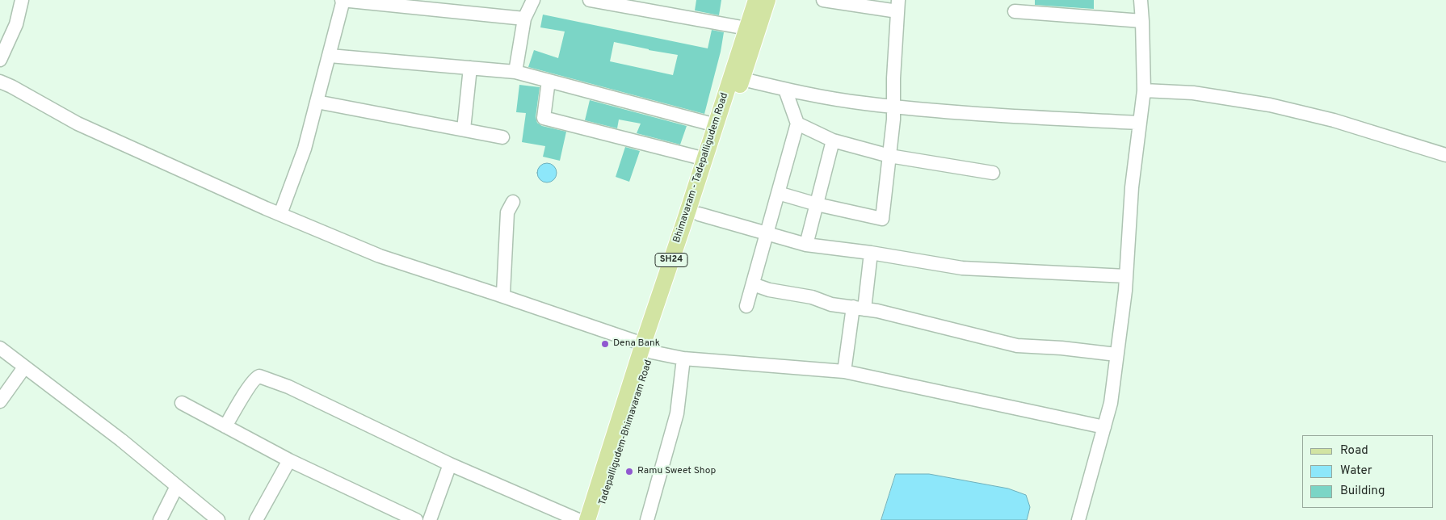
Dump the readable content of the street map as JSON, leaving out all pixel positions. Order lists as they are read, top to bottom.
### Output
{
  "streets": {
    "main road": ["Bhimavaram - Tadepalligudem Road", "SH24", "Tadepalligudem-Bhimavaram Road"]
  },
  "crossings": [
    ["Bhimavaram - Tadepalligudem Road", "Tadepalligudem-Bhimavaram Road"]
  ],
  "places": ["Dena Bank", "Ramu Sweet Shop"],
  "legend": ["Road", "Water", "Building"]
}
